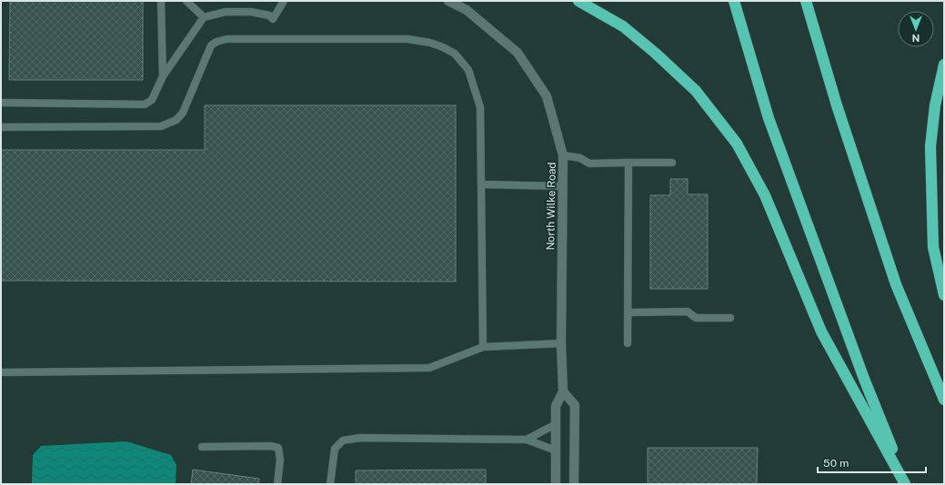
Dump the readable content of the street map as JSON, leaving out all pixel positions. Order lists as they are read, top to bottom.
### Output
{
  "streets": {
    "street": ["North Wilke Road"]
  },
  "scale_bar": "50 m",
  "north": "bottom"
}
